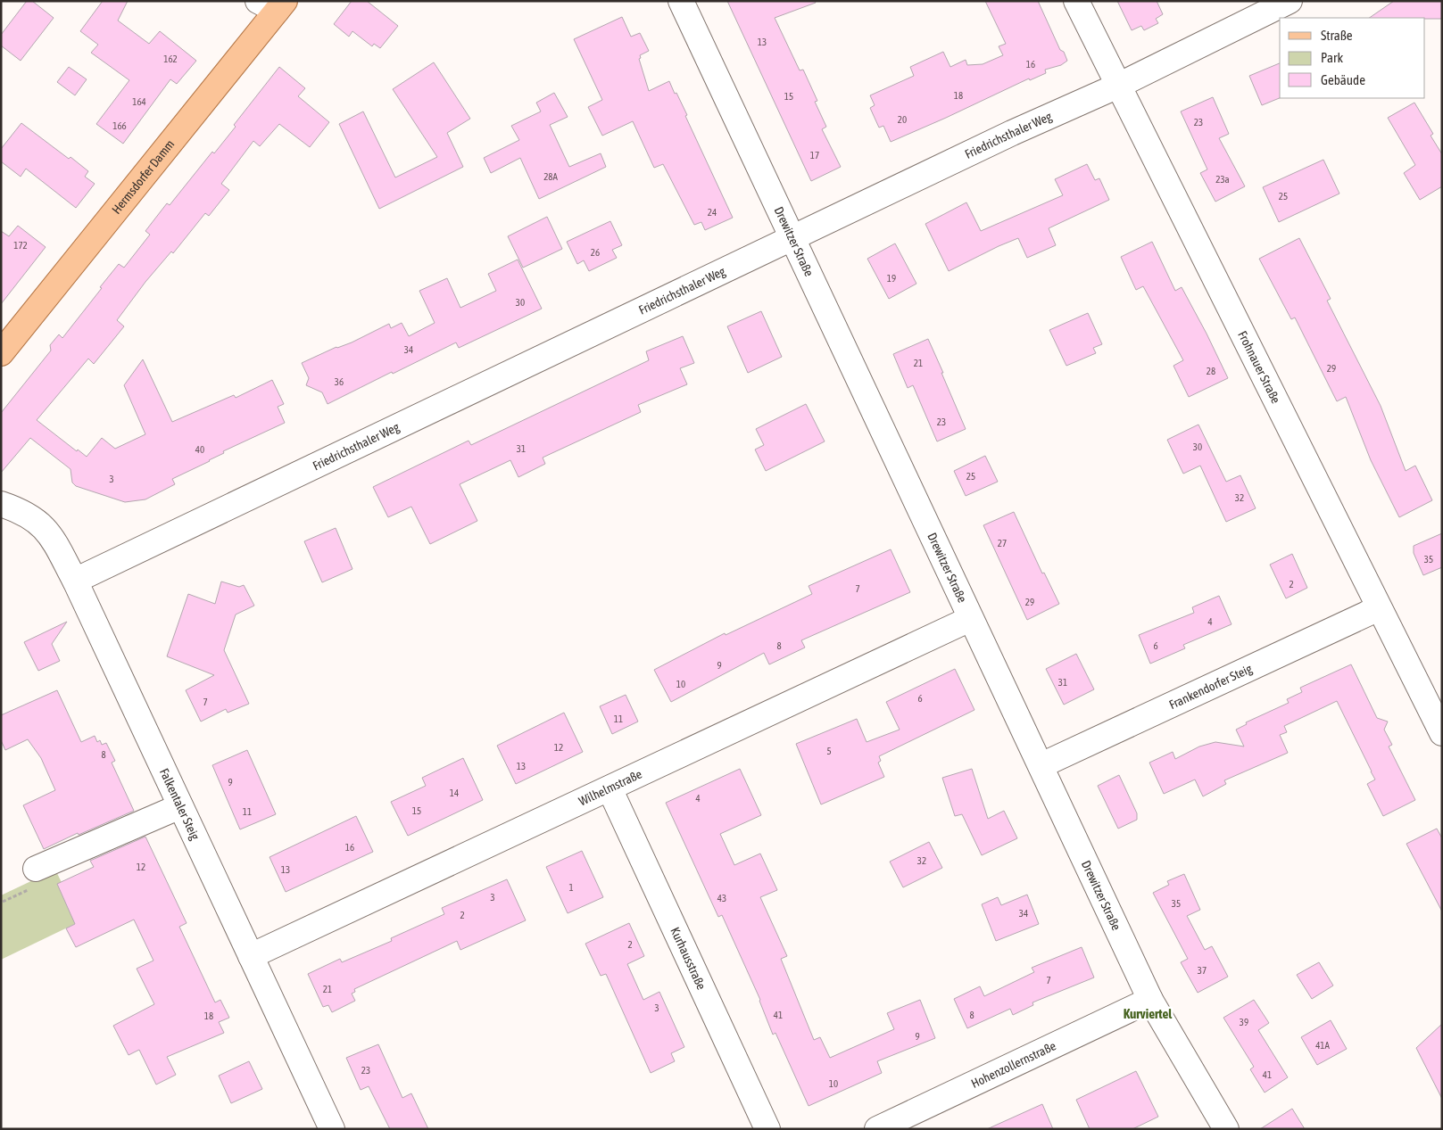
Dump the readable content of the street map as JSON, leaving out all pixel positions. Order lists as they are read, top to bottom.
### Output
{
  "streets": {
    "main road": ["Hermsdorfer Damm"],
    "street": [
      "Friedrichsthaler Weg",
      "Drewitzer Straße",
      "Frohnauer Straße",
      "Frankendorfer Steig",
      "Wilhelmstraße",
      "Falkentaler Steig",
      "Kurhausstraße",
      "Hohenzollernstraße"
    ]
  },
  "crossings": [
    ["Friedrichsthaler Weg", "Drewitzer Straße"],
    ["Friedrichsthaler Weg", "Frohnauer Straße"],
    ["Friedrichsthaler Weg", "Falkentaler Steig"],
    ["Drewitzer Straße", "Frankendorfer Steig"],
    ["Drewitzer Straße", "Wilhelmstraße"],
    ["Drewitzer Straße", "Hohenzollernstraße"],
    ["Frohnauer Straße", "Frankendorfer Steig"],
    ["Wilhelmstraße", "Falkentaler Steig"],
    ["Wilhelmstraße", "Kurhausstraße"]
  ],
  "districts": ["Kurviertel"],
  "house_numbers": [
    "13",
    "162",
    "16",
    "18",
    "15",
    "164",
    "20",
    "23",
    "166",
    "17",
    "28A",
    "23a",
    "25",
    "24",
    "172",
    "26",
    "19",
    "30",
    "34",
    "21",
    "29",
    "28",
    "36",
    "23",
    "30",
    "31",
    "40",
    "25",
    "3",
    "32",
    "27",
    "35",
    "2",
    "7",
    "29",
    "4",
    "8",
    "6",
    "9",
    "31",
    "10",
    "6",
    "7",
    "11",
    "12",
    "5",
    "8",
    "13",
    "9",
    "14",
    "4",
    "15",
    "11",
    "16",
    "32",
    "12",
    "13",
    "1",
    "3",
    "43",
    "35",
    "34",
    "2",
    "2",
    "37",
    "7",
    "21",
    "3",
    "41",
    "8",
    "18",
    "39",
    "9",
    "41A",
    "23",
    "41",
    "10"
  ],
  "legend": ["Straße", "Park", "Gebäude"]
}
